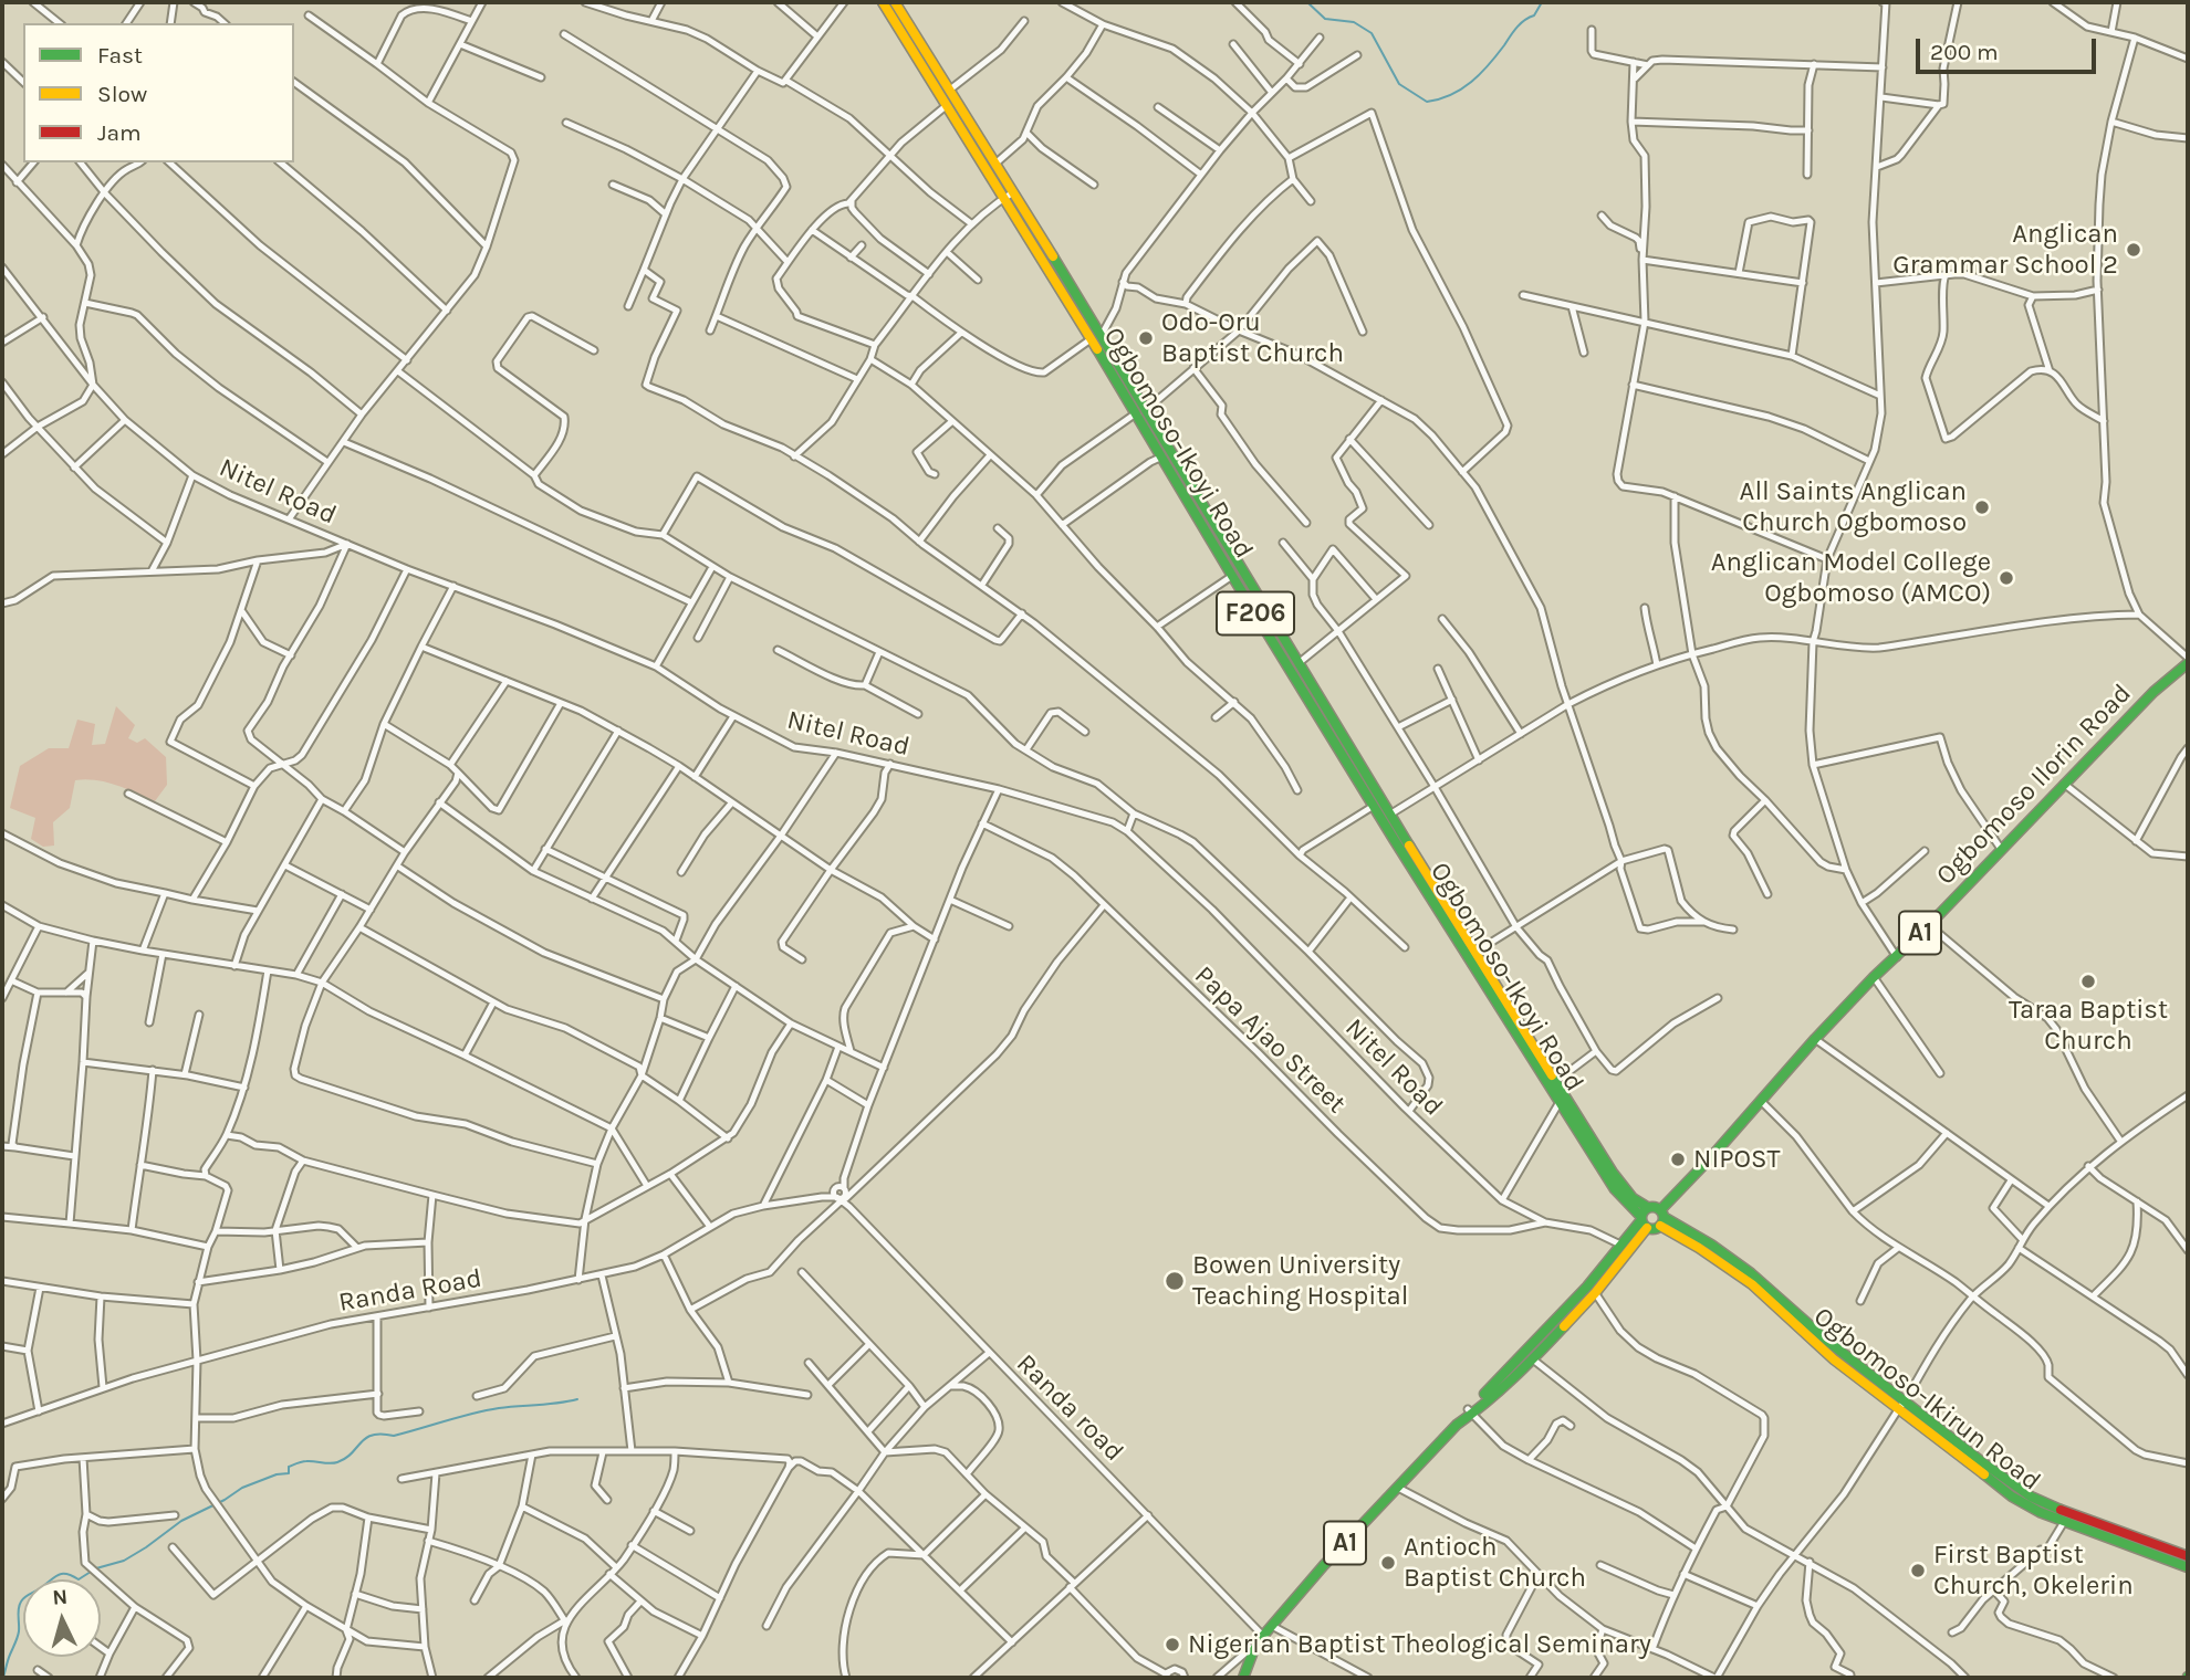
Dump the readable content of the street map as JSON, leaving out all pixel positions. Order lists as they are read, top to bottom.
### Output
{
  "streets": {
    "main road": [
      "Ogbomoso-Ikoyi Road",
      "F206",
      "Ogbomoso Ilorin Road",
      "A1",
      "Ogbomoso-Ikirun Road"
    ],
    "street": [
      "Nitel Road",
      "Papa Ajao Street",
      "Randa Road",
      "Randa road"
    ]
  },
  "crossings": [
    ["Ogbomoso-Ikoyi Road", "A1"],
    ["Ogbomoso-Ikoyi Road", "Ogbomoso-Ikirun Road"],
    ["Nitel Road", "A1"],
    ["Nitel Road", "Papa Ajao Street"],
    ["Ogbomoso Ilorin Road", "Ogbomoso-Ikirun Road"],
    ["A1", "Ogbomoso-Ikirun Road"],
    ["A1", "Randa road"],
    ["Randa Road", "Randa road"]
  ],
  "places": [
    "Anglican Grammar School 2",
    "Odo-Oru Baptist Church",
    "All Saints Anglican Church Ogbomoso",
    "Anglican Model College Ogbomoso (AMCO)",
    "Taraa Baptist Church",
    "NIPOST",
    "Bowen University Teaching Hospital",
    "Antioch Baptist Church",
    "First Baptist Church, Okelerin",
    "Nigerian Baptist Theological Seminary"
  ],
  "legend": ["Fast", "Slow", "Jam"],
  "scale_bar": "200 m",
  "north": "top"
}
